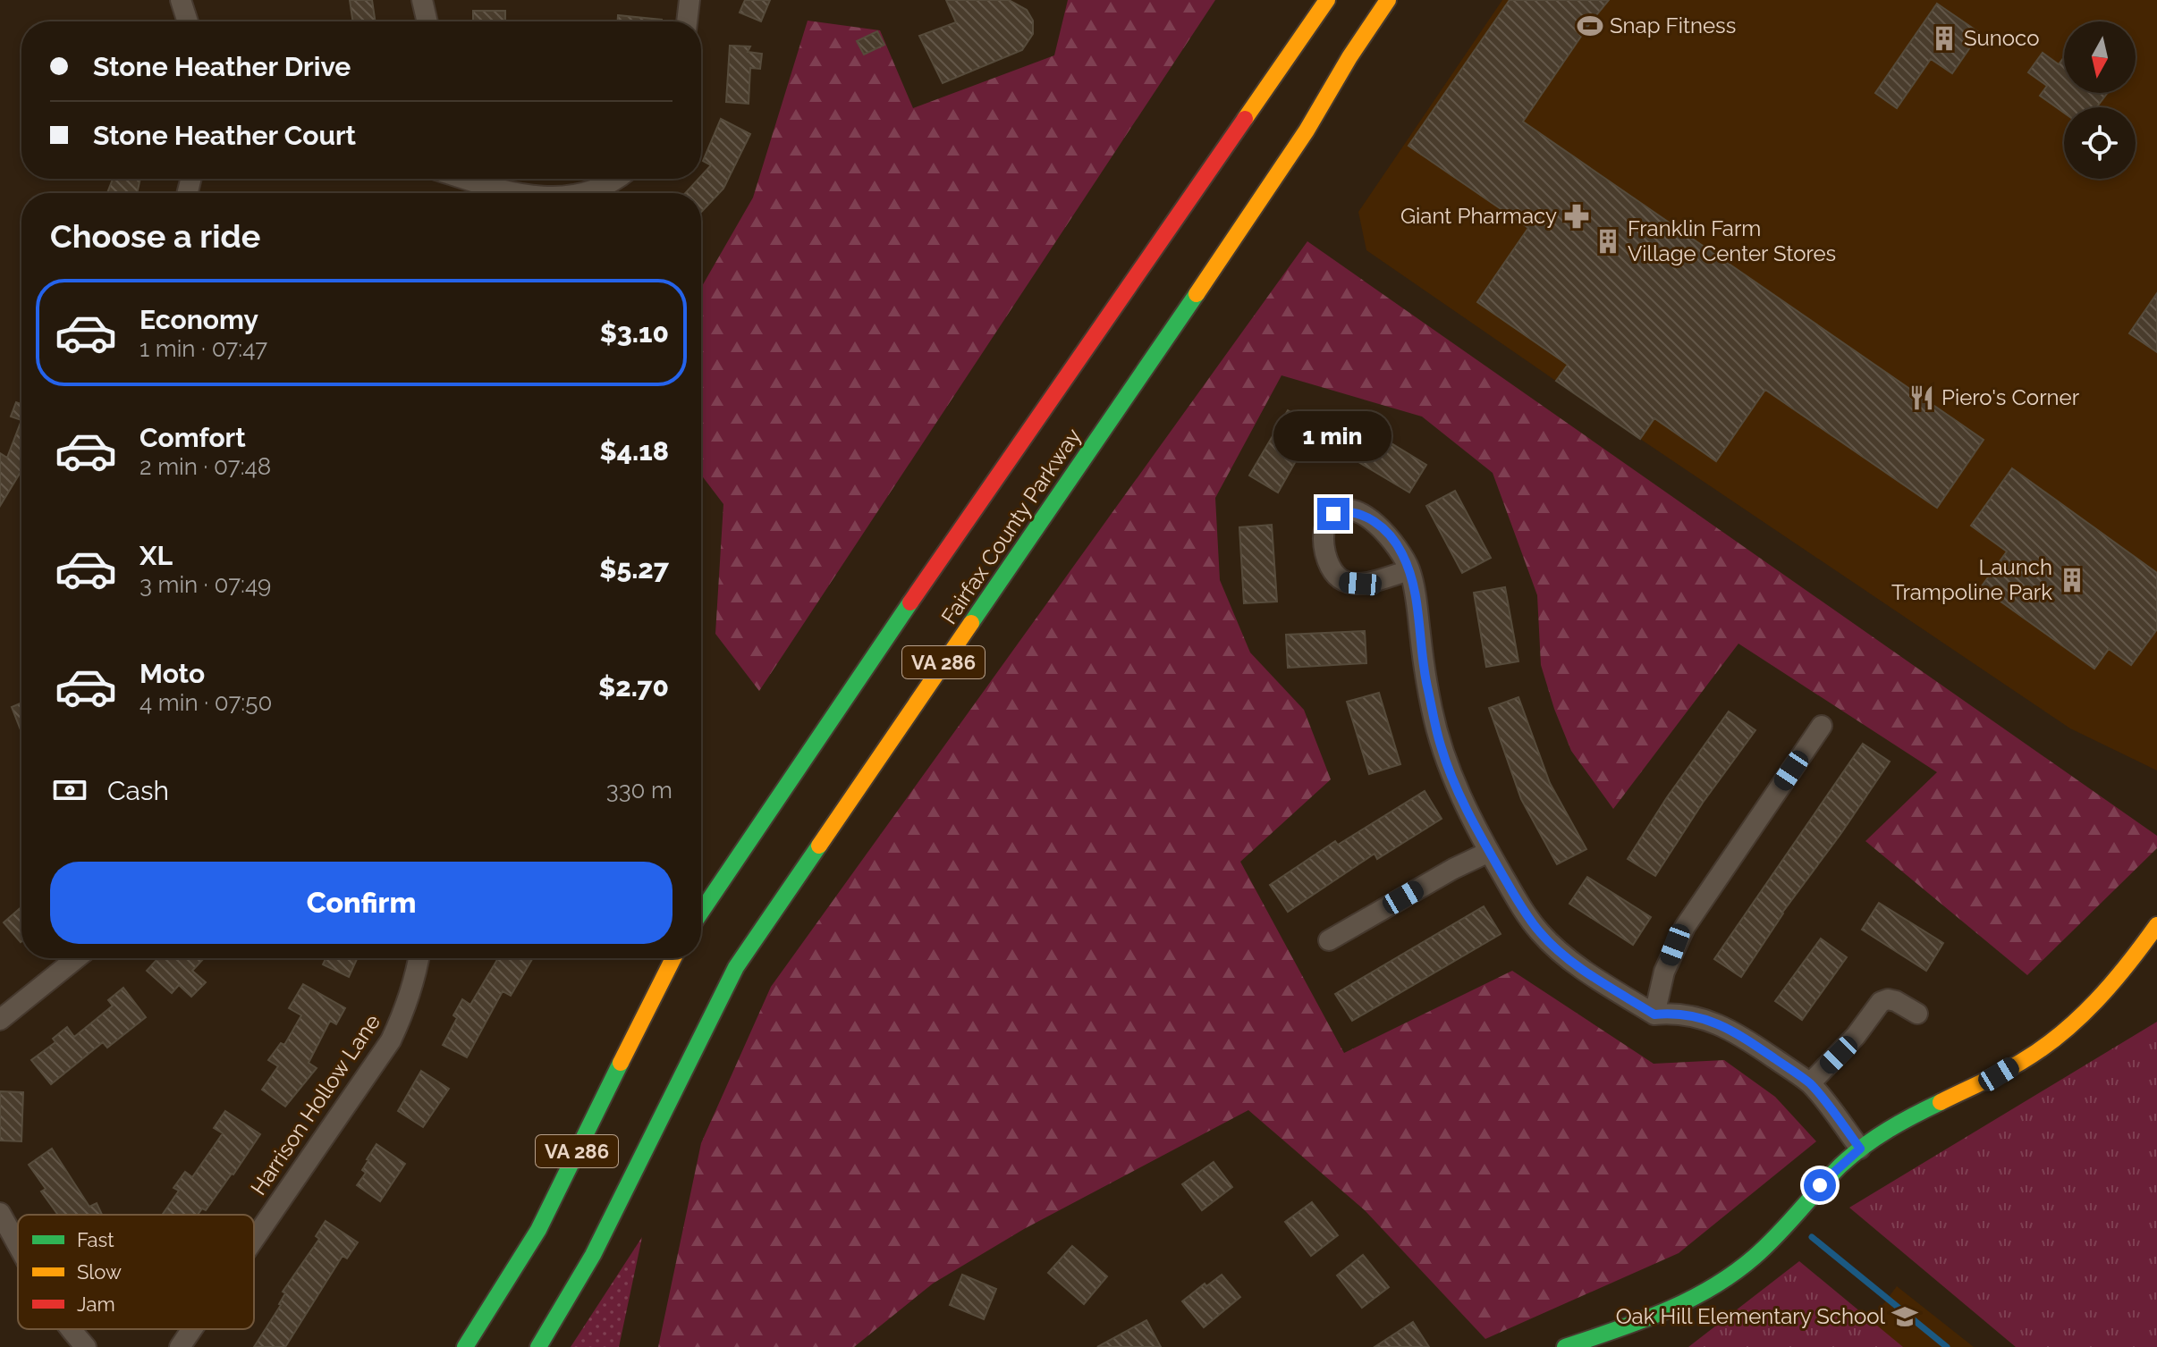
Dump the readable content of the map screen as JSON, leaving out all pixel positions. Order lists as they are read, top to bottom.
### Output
{
  "streets": {
    "main road": ["Fairfax County Parkway", "VA 286"],
    "street": ["Harrison Hollow Lane"]
  },
  "places": {
    "sports": ["Snap Fitness"],
    "building": ["Sunoco", "Franklin Farm Village Center Stores", "Launch Trampoline Park"],
    "pharmacy": ["Giant Pharmacy"],
    "restaurant": ["Piero's Corner"],
    "school or university": ["Oak Hill Elementary School"]
  },
  "legend": ["Fast", "Slow", "Jam"],
  "north": "bottom",
  "page": {
    "banner": ["Stone Heather Drive", "Stone Heather Court"],
    "heading": "Choose a ride",
    "list": [
      {
        "name": "Economy",
        "note": "1 min · 07:47",
        "value": "$3.10"
      },
      {
        "name": "Comfort",
        "note": "2 min · 07:48",
        "value": "$4.18"
      },
      {
        "name": "XL",
        "note": "3 min · 07:49",
        "value": "$5.27"
      },
      {
        "name": "Moto",
        "note": "4 min · 07:50",
        "value": "$2.70"
      }
    ],
    "bubble": "1 min",
    "pay": ["Cash", "330 m"],
    "buttons": "Confirm"
  }
}
